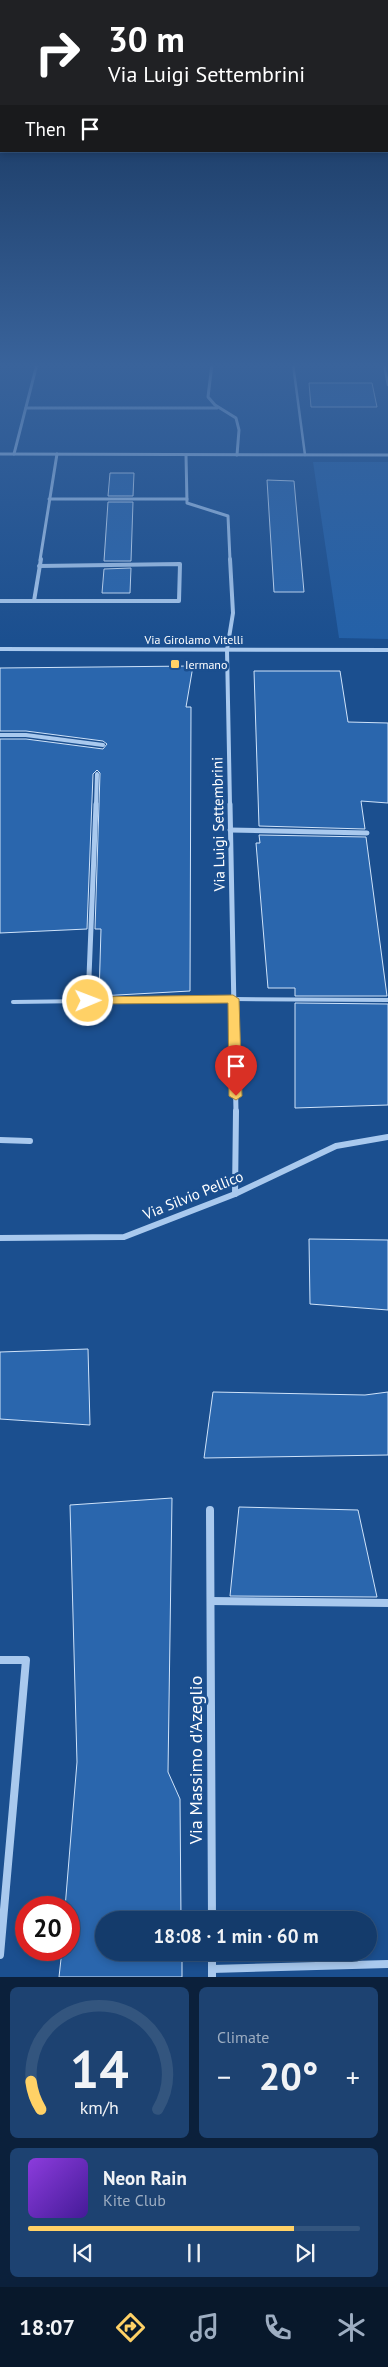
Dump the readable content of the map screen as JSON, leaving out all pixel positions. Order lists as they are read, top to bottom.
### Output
{
  "streets": {
    "street": [
      "Via Girolamo Vitelli",
      "Via Luigi Settembrini",
      "Via Silvio Pellico",
      "Via Massimo d'Azeglio"
    ]
  },
  "crossings": [
    ["Via Girolamo Vitelli", "Via Luigi Settembrini"],
    ["Via Luigi Settembrini", "Via Silvio Pellico"]
  ],
  "places": {
    "transit": ["Iermano"]
  },
  "page": {
    "turn": ["30 m", "Via Luigi Settembrini"],
    "then": "Then",
    "limit": "20",
    "trip": "18:08 · 1 min · 60 m",
    "tile": "Climate",
    "heat": ["−", "20°", "+"],
    "song": ["Neon Rain", "Kite Club"],
    "tabs": "18:07",
    "gauge": ["14", "km/h"]
  }
}
